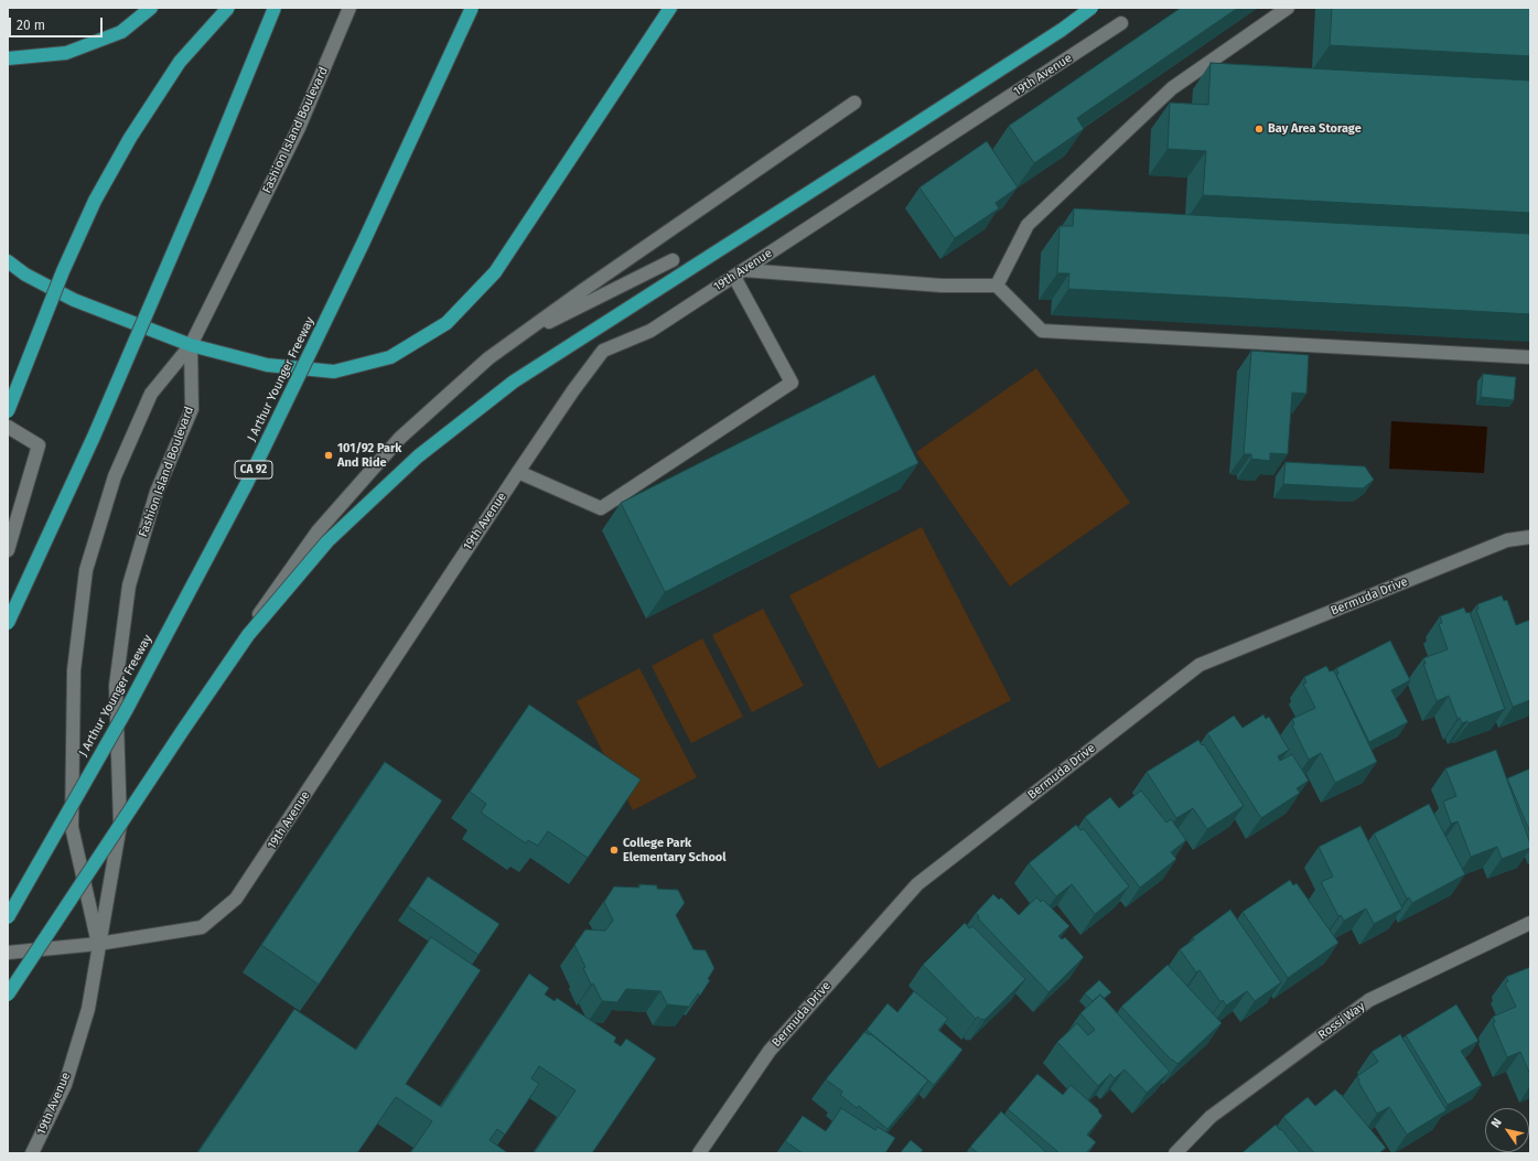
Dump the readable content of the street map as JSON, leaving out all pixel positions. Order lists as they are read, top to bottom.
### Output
{
  "streets": {
    "highway": ["J Arthur Younger Freeway", "CA 92"],
    "street": [
      "19th Avenue",
      "Fashion Island Boulevard",
      "Bermuda Drive",
      "Rossi Way"
    ]
  },
  "crossings": [
    ["19th Avenue", "Fashion Island Boulevard"]
  ],
  "places": ["Bay Area Storage", "101/92 Park And Ride", "College Park Elementary School"],
  "scale_bar": "20 m",
  "north": "top left"
}
